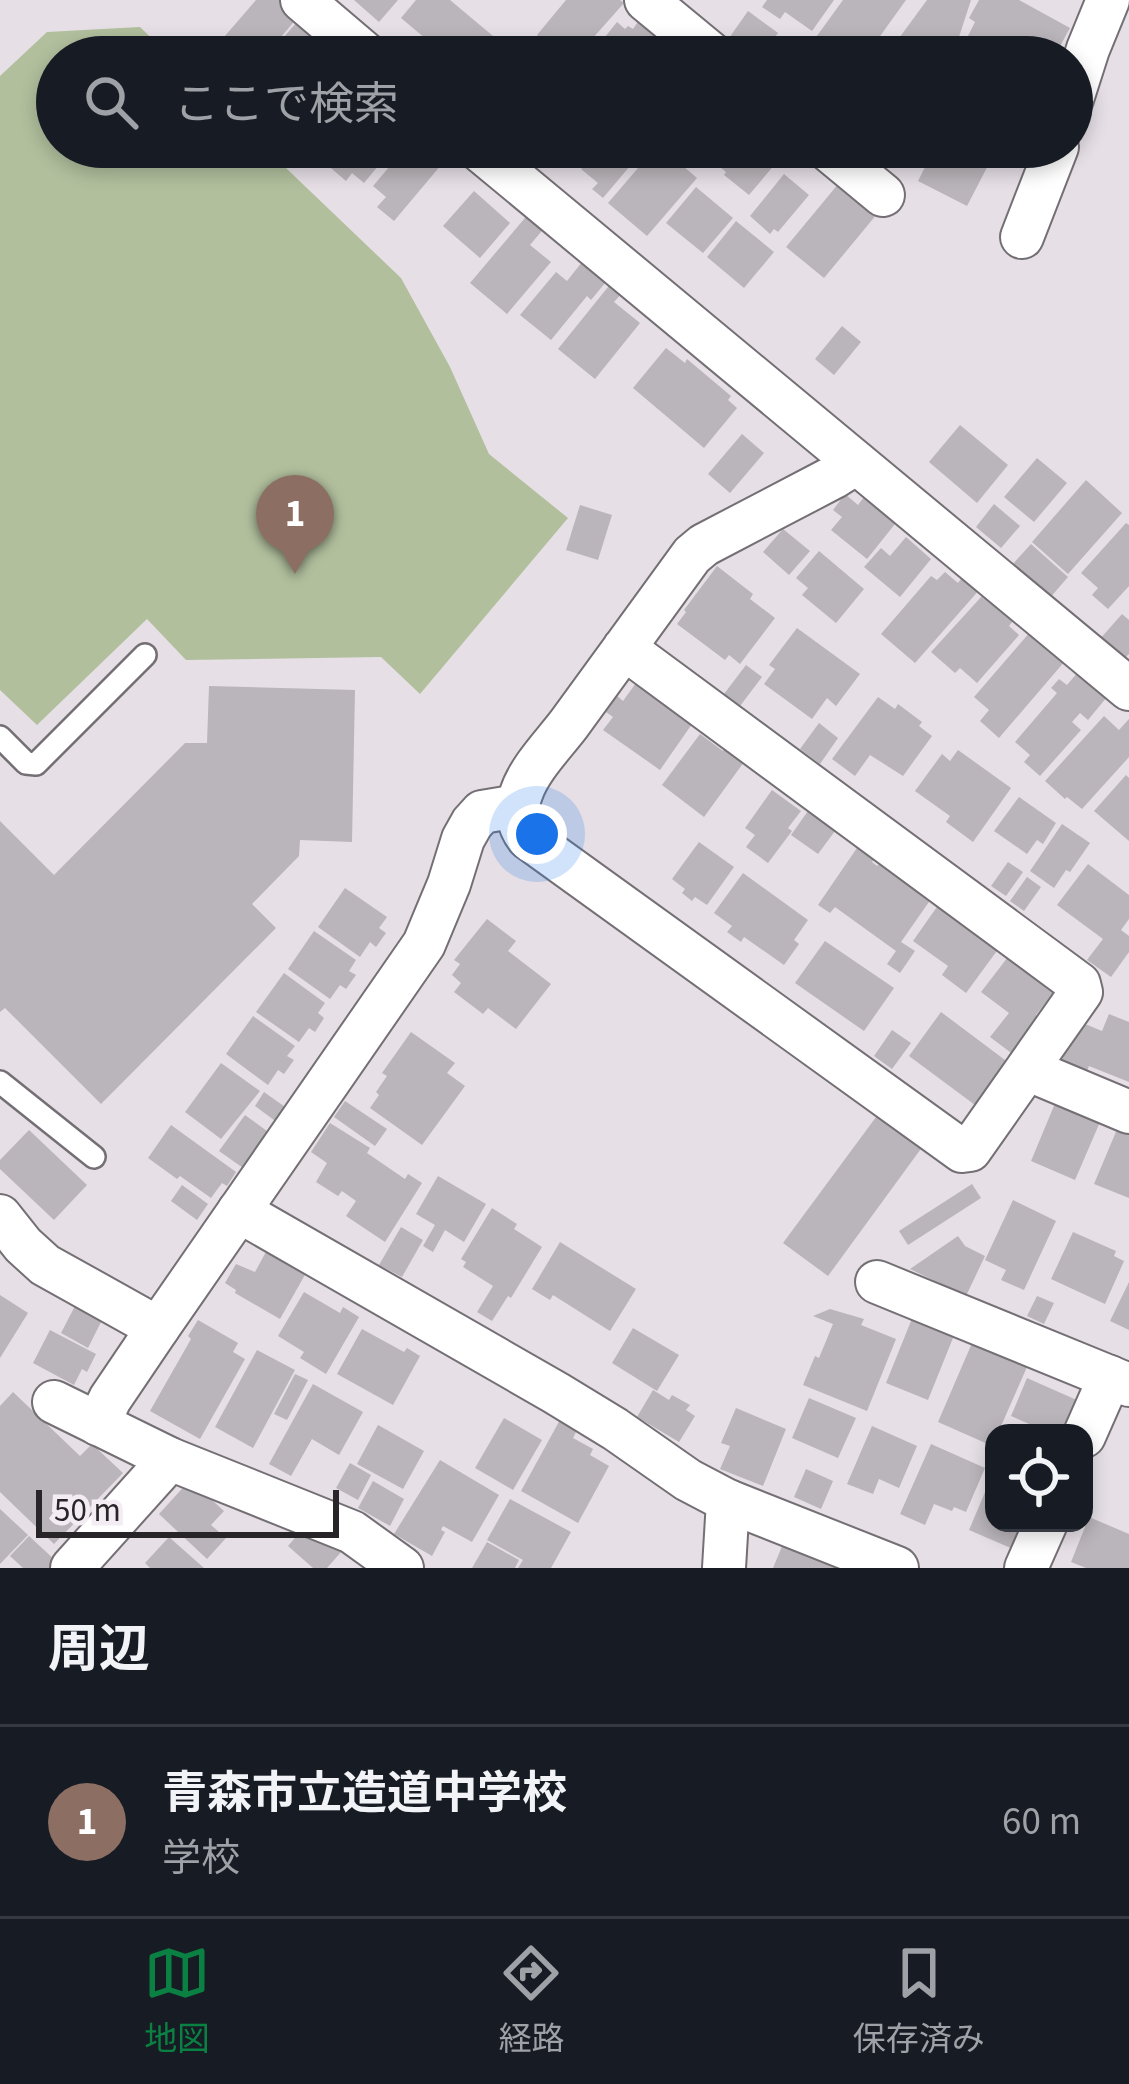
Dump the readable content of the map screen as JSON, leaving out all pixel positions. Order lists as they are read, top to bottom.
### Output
{
  "scale_bar": "50 m",
  "page": {
    "search": "ここで検索",
    "pins": "1",
    "scale": "50 m",
    "heading": "周辺",
    "list": [
      {
        "mark": "1",
        "name": "青森市立造道中学校",
        "note": "学校",
        "value": "60 m"
      }
    ],
    "nav": ["地図", "経路", "保存済み"]
  }
}
